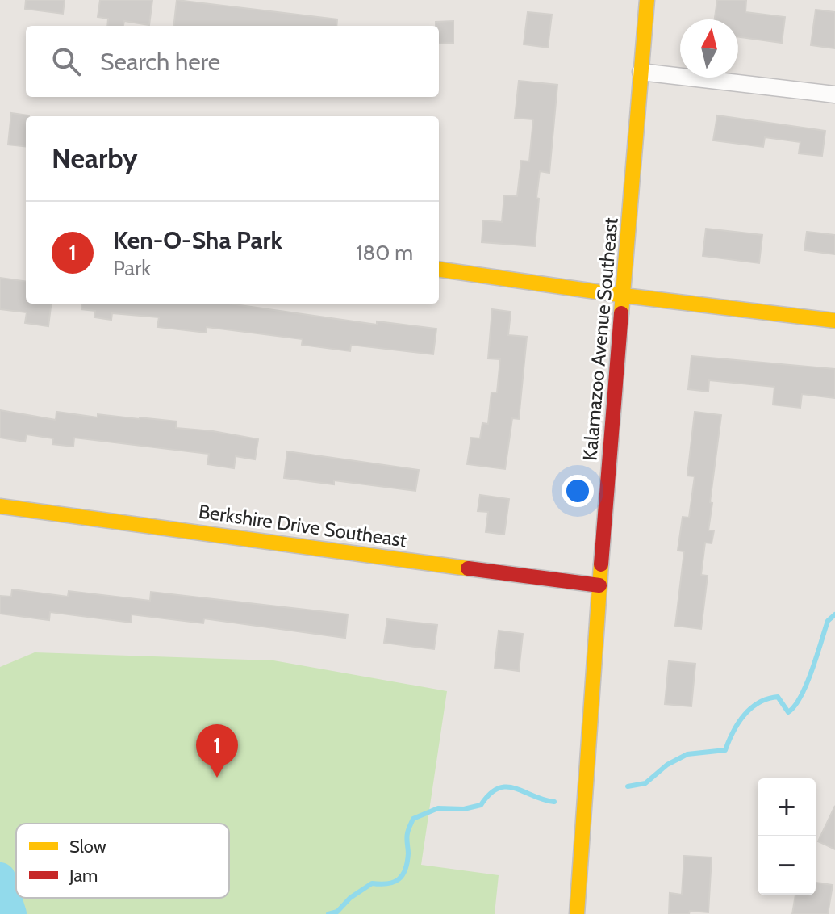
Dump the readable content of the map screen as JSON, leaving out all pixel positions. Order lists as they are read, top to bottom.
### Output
{
  "streets": {
    "street": ["Kalamazoo Avenue Southeast", "Berkshire Drive Southeast"]
  },
  "crossings": [
    ["Kalamazoo Avenue Southeast", "Berkshire Drive Southeast"]
  ],
  "legend": ["Slow", "Jam"],
  "north": "top",
  "page": {
    "search": "Search here",
    "heading": "Nearby",
    "list": [
      {
        "mark": "1",
        "name": "Ken-O-Sha Park",
        "note": "Park",
        "value": "180 m"
      }
    ],
    "pins": "1",
    "map_buttons": ["+", "−"]
  }
}
